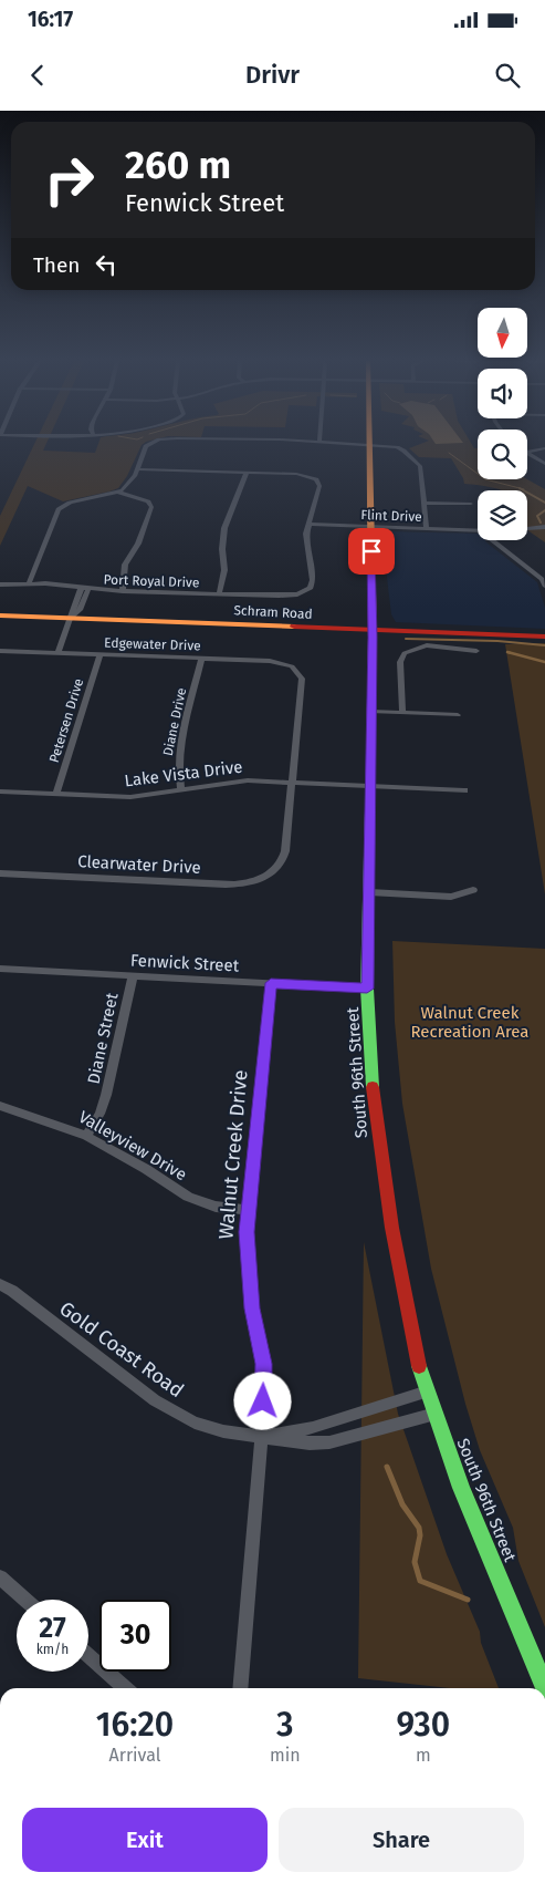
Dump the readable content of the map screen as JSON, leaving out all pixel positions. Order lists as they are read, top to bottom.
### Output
{
  "streets": {
    "main road": ["Schram Road", "South 96th Street"],
    "street": [
      "Flint Drive",
      "Port Royal Drive",
      "Edgewater Drive",
      "Petersen Drive",
      "Diane Drive",
      "Lake Vista Drive",
      "Clearwater Drive",
      "Fenwick Street",
      "Diane Street",
      "Valleyview Drive",
      "Walnut Creek Drive",
      "Gold Coast Road"
    ]
  },
  "crossings": [
    ["Flint Drive", "Port Royal Drive"],
    ["Flint Drive", "South 96th Street"],
    ["Schram Road", "South 96th Street"],
    ["Edgewater Drive", "Petersen Drive"],
    ["Edgewater Drive", "Diane Drive"],
    ["Edgewater Drive", "Lake Vista Drive"],
    ["Petersen Drive", "Lake Vista Drive"],
    ["Diane Drive", "Lake Vista Drive"],
    ["Lake Vista Drive", "South 96th Street"],
    ["Fenwick Street", "Diane Street"],
    ["Fenwick Street", "South 96th Street"],
    ["Fenwick Street", "Walnut Creek Drive"],
    ["Diane Street", "Valleyview Drive"],
    ["South 96th Street", "Gold Coast Road"],
    ["Valleyview Drive", "Walnut Creek Drive"],
    ["Walnut Creek Drive", "Gold Coast Road"]
  ],
  "parks": ["Walnut Creek Recreation Area"],
  "north": "bottom",
  "page": {
    "status": "16:17",
    "header": "Drivr",
    "turn": ["260 m", "Fenwick Street"],
    "then": "Then",
    "speed": "27 km/h",
    "limit": "30",
    "eta": [
      "16:20",
      "Arrival",
      "3",
      "min",
      "930",
      "m"
    ],
    "buttons": ["Exit", "Share"]
  }
}
